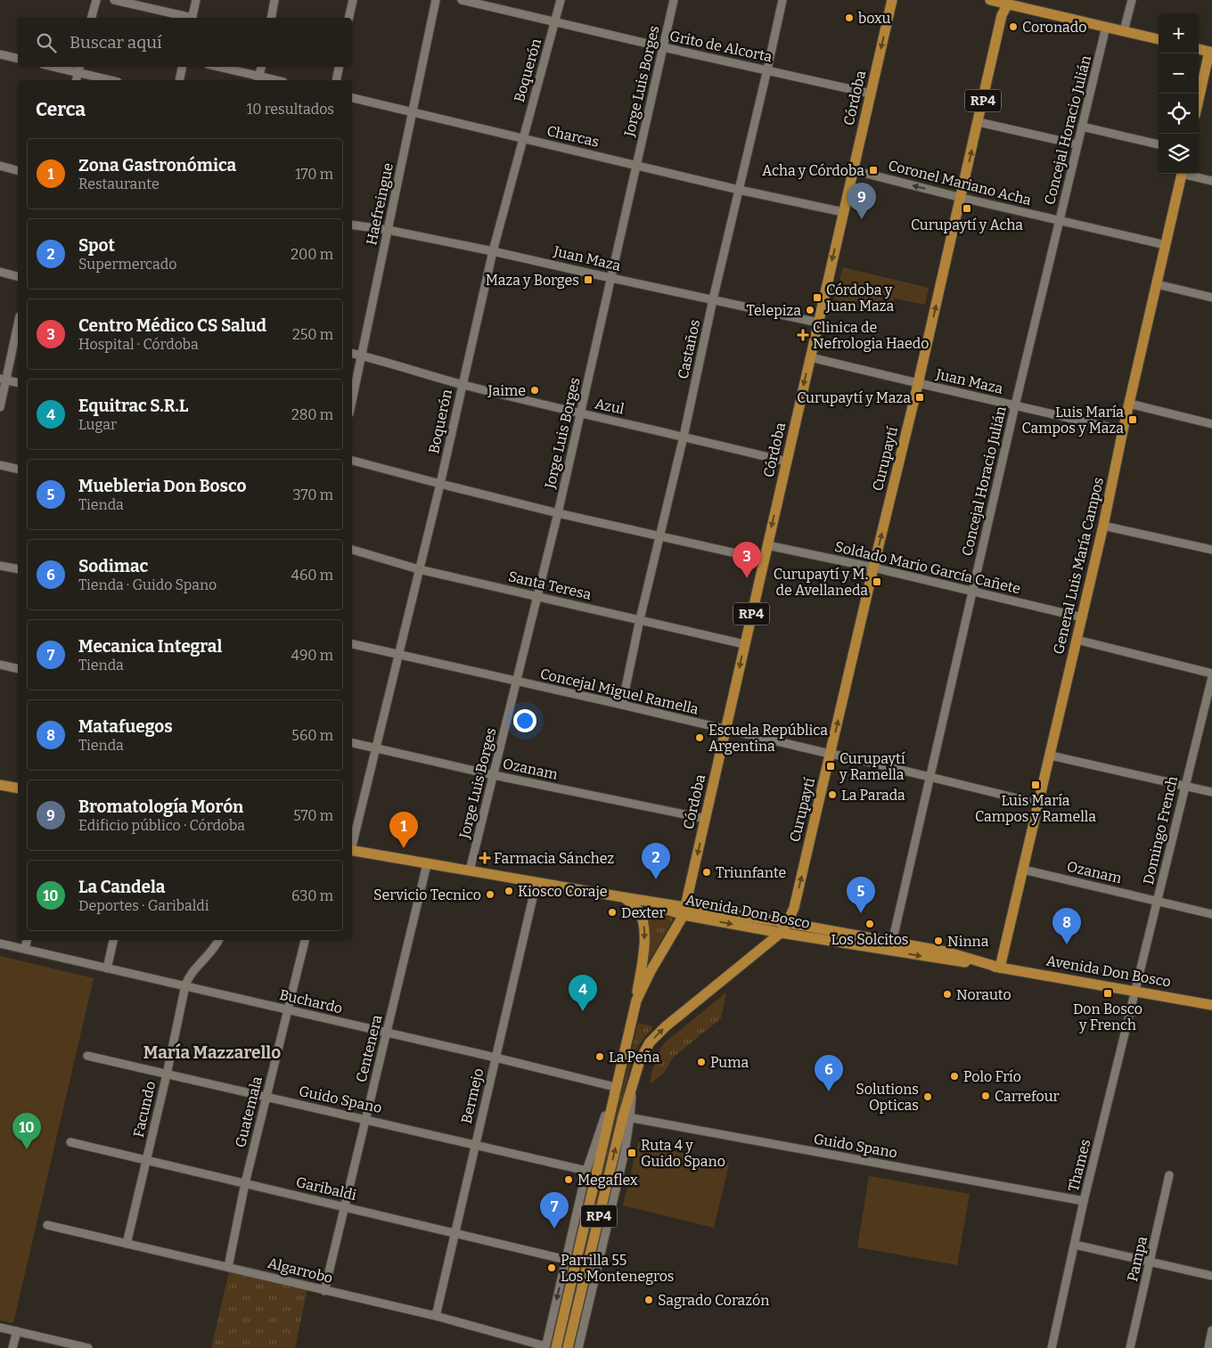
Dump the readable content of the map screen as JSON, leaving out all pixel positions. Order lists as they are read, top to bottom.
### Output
{
  "streets": {
    "main road": [
      "Córdoba",
      "RP4",
      "Curupaytí",
      "General Luis María Campos",
      "Avenida Don Bosco"
    ],
    "street": [
      "Grito de Alcorta",
      "Boquerón",
      "Jorge Luis Borges",
      "Concejal Horacio Julián",
      "Charcas",
      "Coronel Mariano Acha",
      "Haefreingue",
      "Juan Maza",
      "Castaños",
      "Azul",
      "Soldado Mario García Cañete",
      "Santa Teresa",
      "Concejal Miguel Ramella",
      "Ozanam",
      "Domingo French",
      "Buchardo",
      "Centenera",
      "Bermejo",
      "Guido Spano",
      "Facundo",
      "Guatemala",
      "Thames",
      "Garibaldi",
      "Pampa",
      "Algarrobo"
    ]
  },
  "crossings": [
    ["Grito de Alcorta", "Boquerón"],
    ["Grito de Alcorta", "Jorge Luis Borges"],
    ["Grito de Alcorta", "Córdoba"],
    ["Grito de Alcorta", "Castaños"],
    ["Boquerón", "Charcas"],
    ["Boquerón", "Juan Maza"],
    ["Boquerón", "Azul"],
    ["Boquerón", "Santa Teresa"],
    ["Boquerón", "Concejal Miguel Ramella"],
    ["Boquerón", "Ozanam"],
    ["Jorge Luis Borges", "Charcas"],
    ["Jorge Luis Borges", "Juan Maza"],
    ["Jorge Luis Borges", "Azul"],
    ["Jorge Luis Borges", "Santa Teresa"],
    ["Jorge Luis Borges", "Concejal Miguel Ramella"],
    ["Jorge Luis Borges", "Ozanam"],
    ["Jorge Luis Borges", "Avenida Don Bosco"],
    ["Córdoba", "RP4"],
    ["Córdoba", "Charcas"],
    ["Córdoba", "Coronel Mariano Acha"],
    ["Córdoba", "Juan Maza"],
    ["Córdoba", "Azul"],
    ["Córdoba", "Soldado Mario García Cañete"],
    ["Córdoba", "Santa Teresa"],
    ["Córdoba", "Concejal Miguel Ramella"],
    ["Córdoba", "Ozanam"],
    ["Córdoba", "Avenida Don Bosco"],
    ["RP4", "Curupaytí"],
    ["RP4", "Avenida Don Bosco"],
    ["RP4", "Buchardo"],
    ["RP4", "Guido Spano"],
    ["RP4", "Garibaldi"],
    ["RP4", "Algarrobo"],
    ["Concejal Horacio Julián", "Coronel Mariano Acha"],
    ["Concejal Horacio Julián", "Juan Maza"],
    ["Concejal Horacio Julián", "Soldado Mario García Cañete"],
    ["Concejal Horacio Julián", "Concejal Miguel Ramella"],
    ["Concejal Horacio Julián", "Avenida Don Bosco"],
    ["Charcas", "Haefreingue"],
    ["Charcas", "Castaños"],
    ["Coronel Mariano Acha", "Curupaytí"],
    ["Coronel Mariano Acha", "General Luis María Campos"],
    ["Haefreingue", "Juan Maza"],
    ["Haefreingue", "Azul"],
    ["Juan Maza", "Castaños"],
    ["Juan Maza", "Curupaytí"],
    ["Juan Maza", "General Luis María Campos"],
    ["Castaños", "Azul"],
    ["Castaños", "Santa Teresa"],
    ["Castaños", "Concejal Miguel Ramella"],
    ["Curupaytí", "Soldado Mario García Cañete"],
    ["Curupaytí", "Concejal Miguel Ramella"],
    ["Curupaytí", "Avenida Don Bosco"],
    ["General Luis María Campos", "Soldado Mario García Cañete"],
    ["General Luis María Campos", "Concejal Miguel Ramella"],
    ["General Luis María Campos", "Ozanam"],
    ["General Luis María Campos", "Avenida Don Bosco"],
    ["Ozanam", "Domingo French"],
    ["Domingo French", "Avenida Don Bosco"],
    ["Domingo French", "Thames"],
    ["Avenida Don Bosco", "Centenera"],
    ["Avenida Don Bosco", "Bermejo"],
    ["Avenida Don Bosco", "Thames"],
    ["Buchardo", "Centenera"],
    ["Buchardo", "Bermejo"],
    ["Buchardo", "Facundo"],
    ["Buchardo", "Guatemala"],
    ["Centenera", "Guido Spano"],
    ["Centenera", "Garibaldi"],
    ["Centenera", "Algarrobo"],
    ["Bermejo", "Guido Spano"],
    ["Bermejo", "Garibaldi"],
    ["Bermejo", "Algarrobo"],
    ["Guido Spano", "Facundo"],
    ["Guido Spano", "Guatemala"],
    ["Guido Spano", "Thames"],
    ["Facundo", "Garibaldi"],
    ["Facundo", "Algarrobo"],
    ["Guatemala", "Garibaldi"],
    ["Guatemala", "Algarrobo"]
  ],
  "one_way": ["Córdoba", "Curupaytí"],
  "districts": ["María Mazzarello"],
  "places": {
    "other": [
      "boxu",
      "Coronado",
      "Telepiza",
      "Jaime",
      "Escuela República Argentina",
      "La Parada",
      "Triunfante",
      "Kiosco Coraje",
      "Servicio Tecnico",
      "Dexter",
      "Los Solcitos",
      "Ninna",
      "Norauto",
      "La Peña",
      "Puma",
      "Polo Frío",
      "Carrefour",
      "Solutions Opticas",
      "Megaflex",
      "Parrilla 55 Los Montenegros",
      "Sagrado Corazón"
    ],
    "transit": [
      "Acha y Córdoba",
      "Curupaytí y Acha",
      "Maza y Borges",
      "Córdoba y Juan Maza",
      "Curupaytí y Maza",
      "Luis María Campos y Maza",
      "Curupaytí y M. de Avellaneda",
      "Curupaytí y Ramella",
      "Luis María Campos y Ramella",
      "Don Bosco y French",
      "Ruta 4 y Guido Spano"
    ],
    "health": ["Clinica de Nefrologia Haedo", "Farmacia Sánchez"]
  },
  "page": {
    "map_buttons": ["+", "−"],
    "search": "Buscar aquí",
    "heading": ["Cerca", "10 resultados"],
    "list": [
      {
        "mark": "1",
        "name": "Zona Gastronómica",
        "note": "Restaurante",
        "value": "170 m"
      },
      {
        "mark": "2",
        "name": "Spot",
        "note": "Supermercado",
        "value": "200 m"
      },
      {
        "mark": "3",
        "name": "Centro Médico CS Salud",
        "note": "Hospital · Córdoba",
        "value": "250 m"
      },
      {
        "mark": "4",
        "name": "Equitrac S.R.L",
        "note": "Lugar",
        "value": "280 m"
      },
      {
        "mark": "5",
        "name": "Muebleria Don Bosco",
        "note": "Tienda",
        "value": "370 m"
      },
      {
        "mark": "6",
        "name": "Sodimac",
        "note": "Tienda · Guido Spano",
        "value": "460 m"
      },
      {
        "mark": "7",
        "name": "Mecanica Integral",
        "note": "Tienda",
        "value": "490 m"
      },
      {
        "mark": "8",
        "name": "Matafuegos",
        "note": "Tienda",
        "value": "560 m"
      },
      {
        "mark": "9",
        "name": "Bromatología Morón",
        "note": "Edificio público · Córdoba",
        "value": "570 m"
      },
      {
        "mark": "10",
        "name": "La Candela",
        "note": "Deportes · Garibaldi",
        "value": "630 m"
      }
    ],
    "pins": [
      "9",
      "3",
      "1",
      "2",
      "5",
      "8",
      "4",
      "6",
      "10",
      "7"
    ]
  }
}
